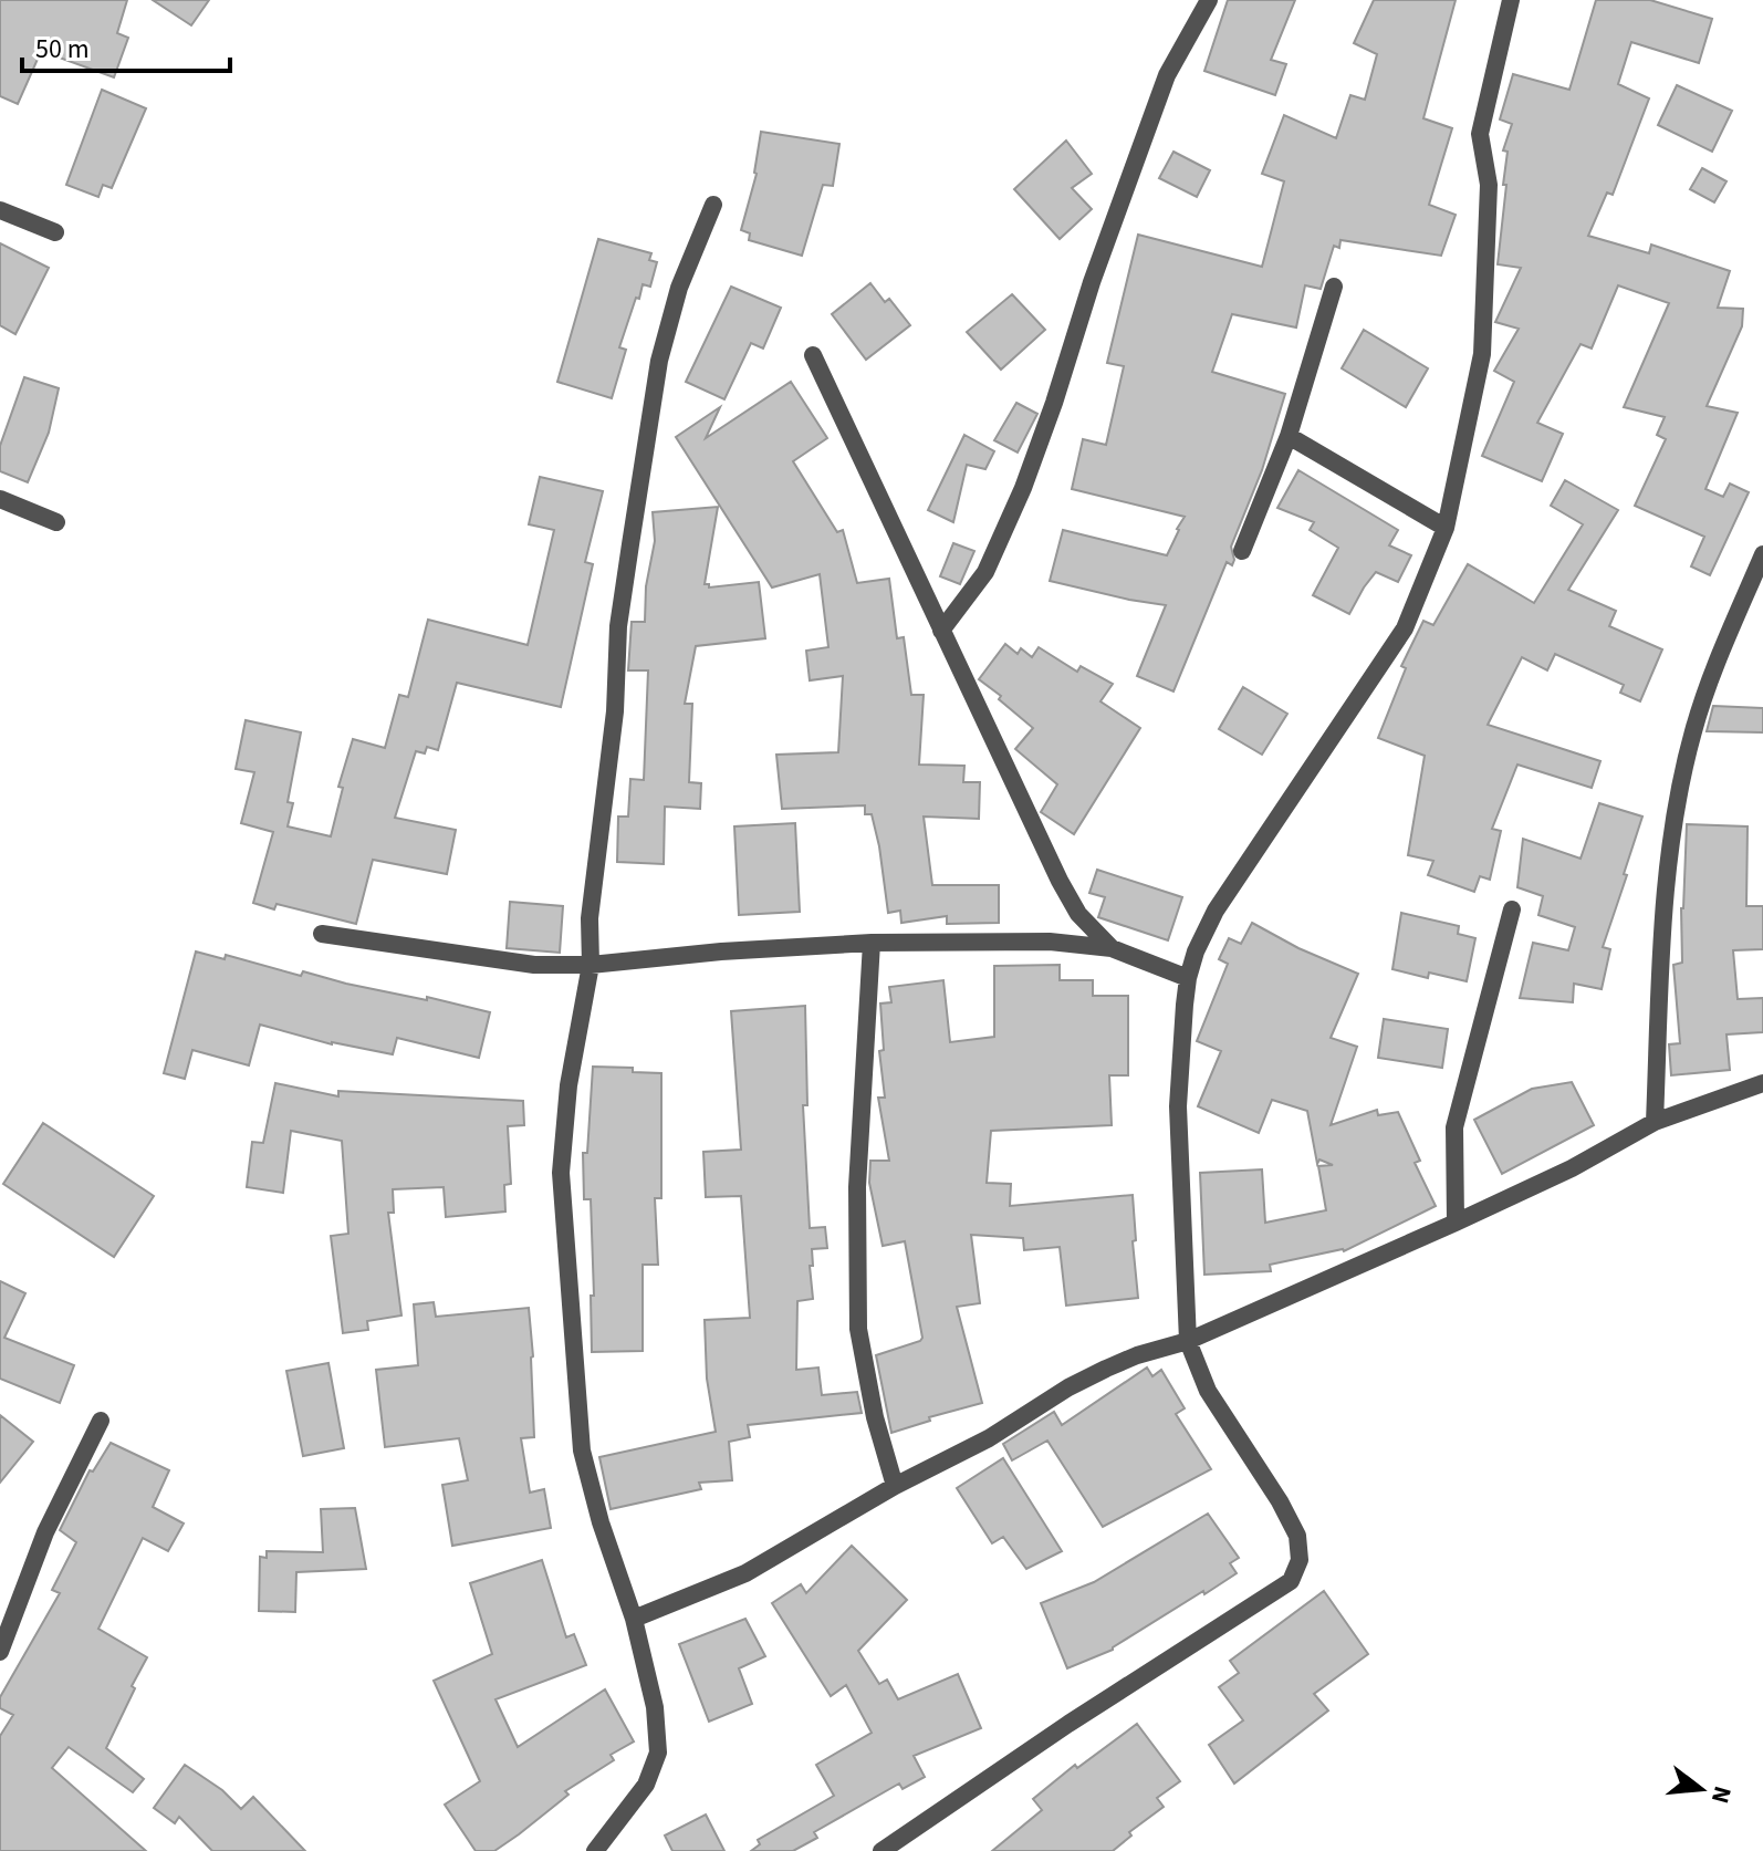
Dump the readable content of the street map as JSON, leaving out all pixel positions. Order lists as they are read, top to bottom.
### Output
{
  "scale_bar": "50 m",
  "north": "right"
}
